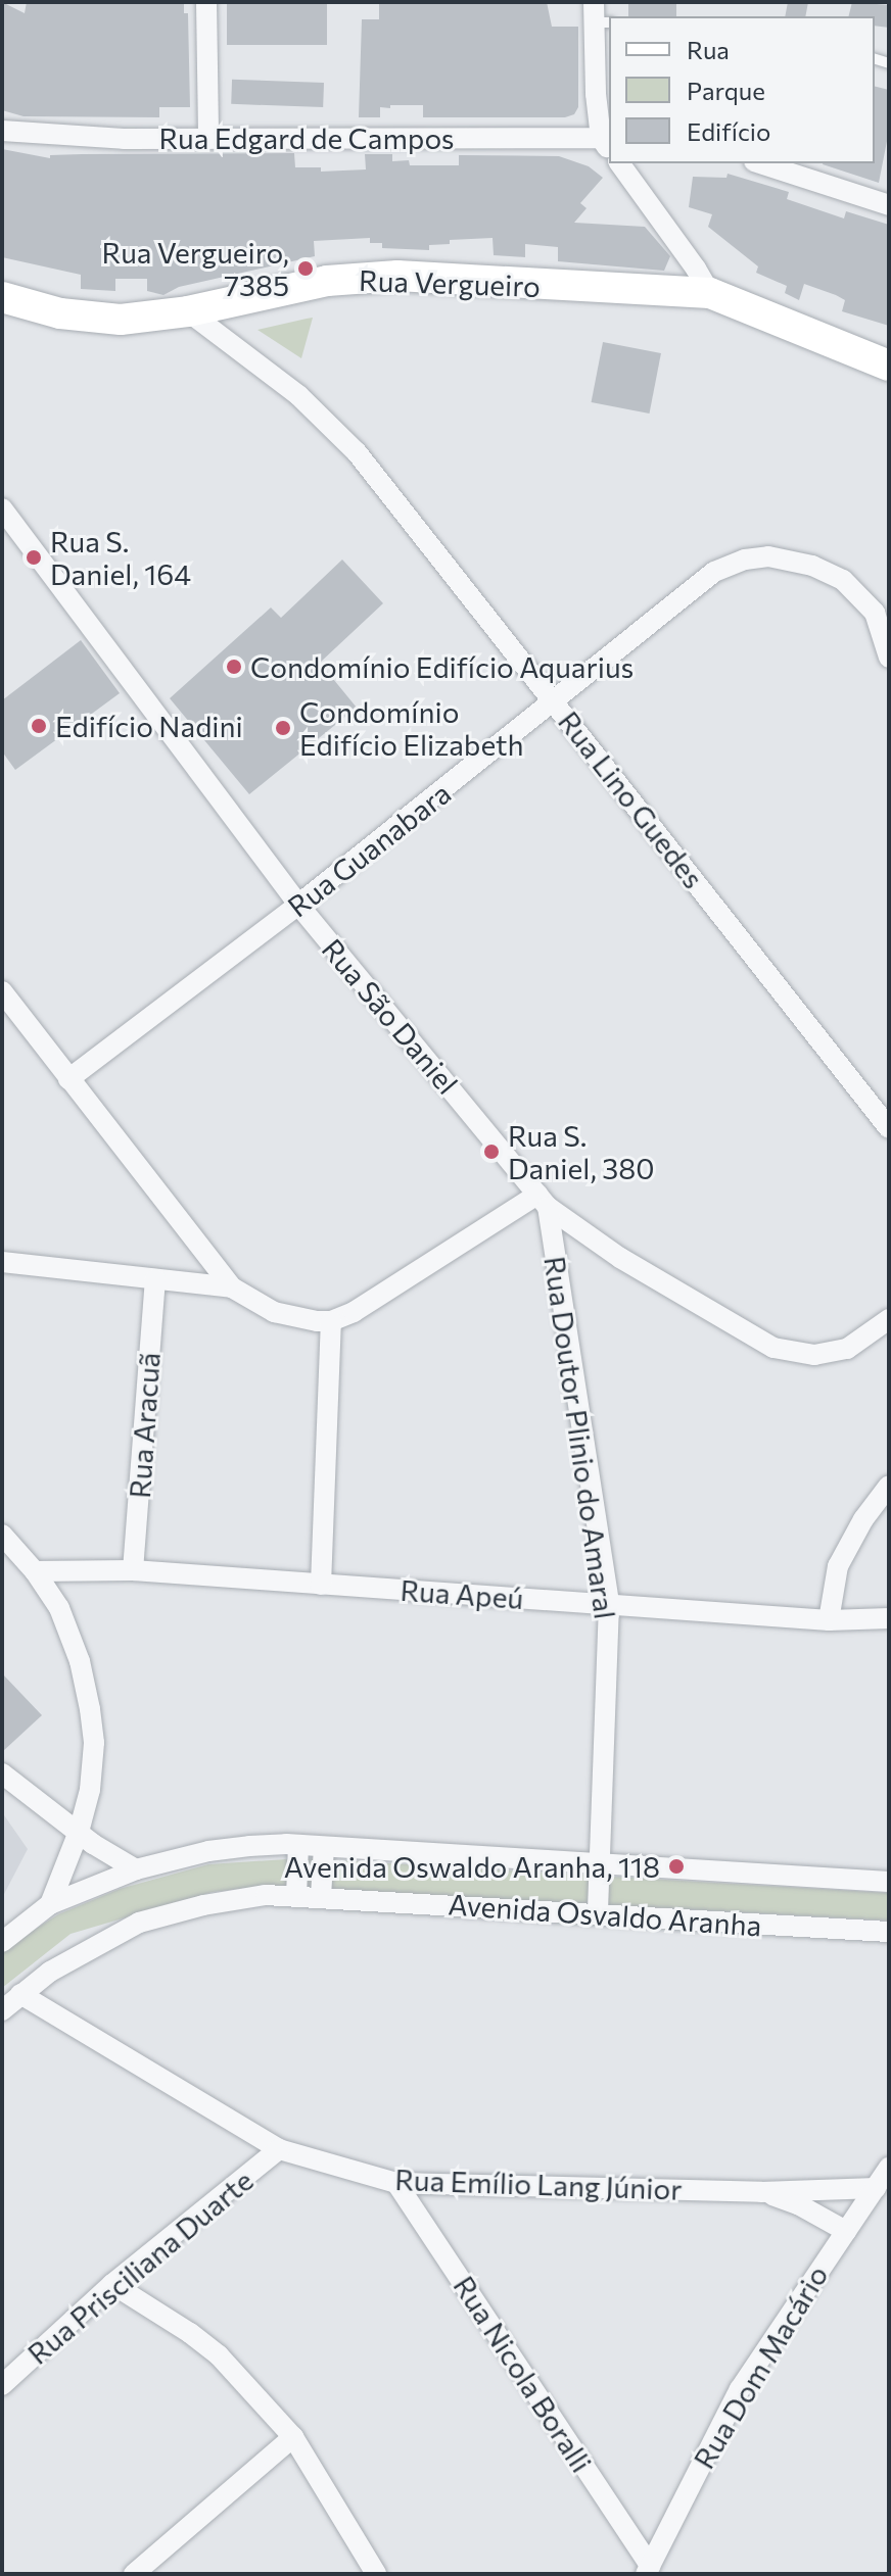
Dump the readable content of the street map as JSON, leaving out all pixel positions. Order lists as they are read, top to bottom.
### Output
{
  "streets": {
    "main road": ["Rua Vergueiro"],
    "street": [
      "Rua Edgard de Campos",
      "Rua Lino Guedes",
      "Rua Guanabara",
      "Rua São Daniel",
      "Rua Aracuã",
      "Rua Doutor Plinio do Amaral",
      "Rua Apeú",
      "Avenida Osvaldo Aranha",
      "Rua Emílio Lang Júnior",
      "Rua Prisciliana Duarte",
      "Rua Dom Macário",
      "Rua Nicola Boralli"
    ]
  },
  "crossings": [
    ["Rua Vergueiro", "Rua Lino Guedes"],
    ["Rua Lino Guedes", "Rua Guanabara"],
    ["Rua Guanabara", "Rua São Daniel"],
    ["Rua São Daniel", "Rua Doutor Plinio do Amaral"],
    ["Rua Aracuã", "Rua Apeú"],
    ["Rua Doutor Plinio do Amaral", "Rua Apeú"],
    ["Rua Doutor Plinio do Amaral", "Avenida Osvaldo Aranha"],
    ["Avenida Osvaldo Aranha", "Rua Emílio Lang Júnior"],
    ["Rua Emílio Lang Júnior", "Rua Prisciliana Duarte"],
    ["Rua Emílio Lang Júnior", "Rua Dom Macário"],
    ["Rua Emílio Lang Júnior", "Rua Nicola Boralli"],
    ["Rua Dom Macário", "Rua Nicola Boralli"]
  ],
  "places": [
    "Rua Vergueiro, 7385",
    "Rua S. Daniel, 164",
    "Condomínio Edifício Aquarius",
    "Edifício Nadini",
    "Condomínio Edifício Elizabeth",
    "Rua S. Daniel, 380",
    "Avenida Oswaldo Aranha, 118"
  ],
  "legend": ["Rua", "Parque", "Edifício"]
}
